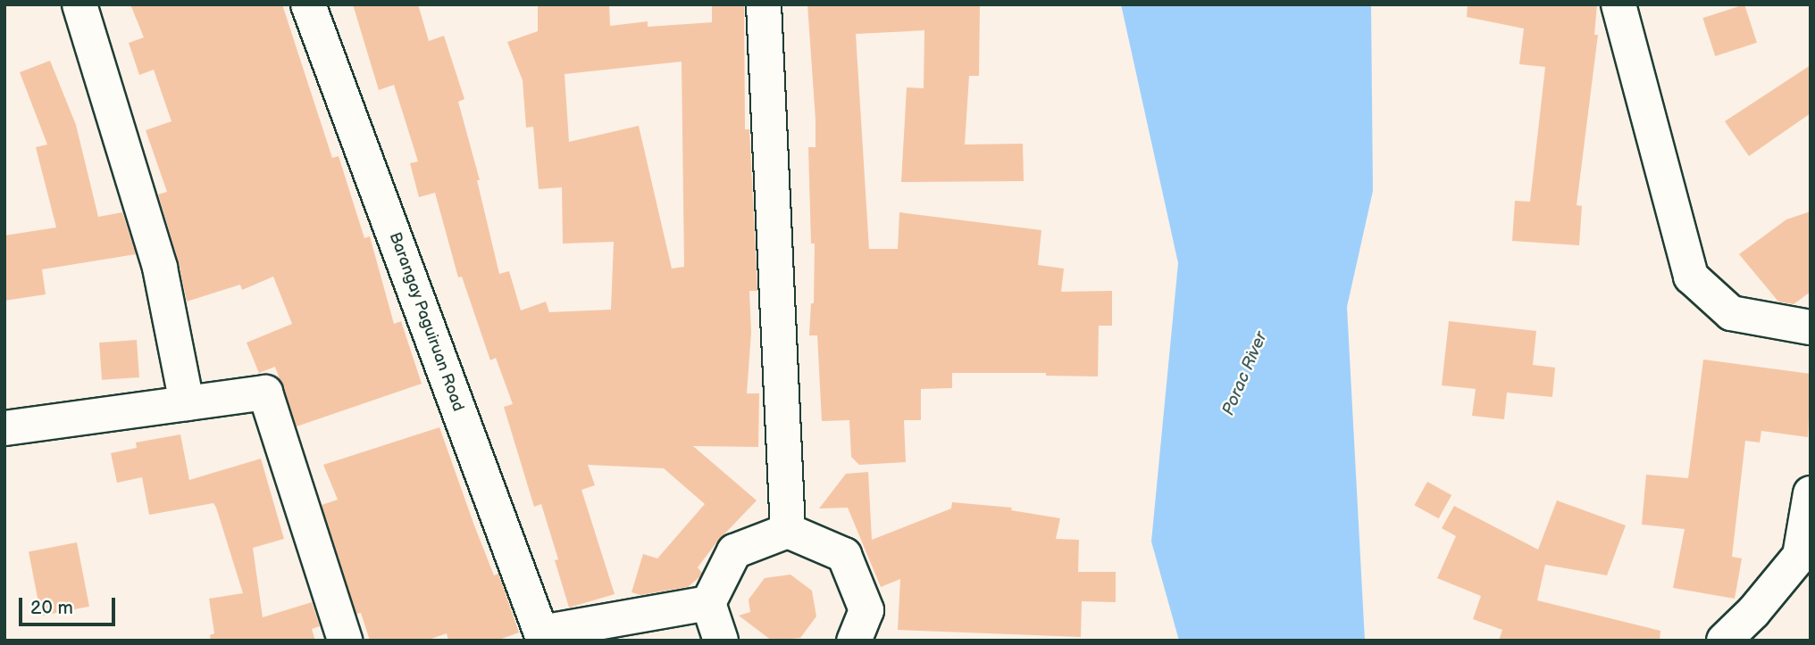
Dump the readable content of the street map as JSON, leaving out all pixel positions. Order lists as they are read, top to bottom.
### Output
{
  "streets": {
    "street": ["Barangay Paguiruan Road"]
  },
  "water": ["Porac River"],
  "scale_bar": "20 m"
}
